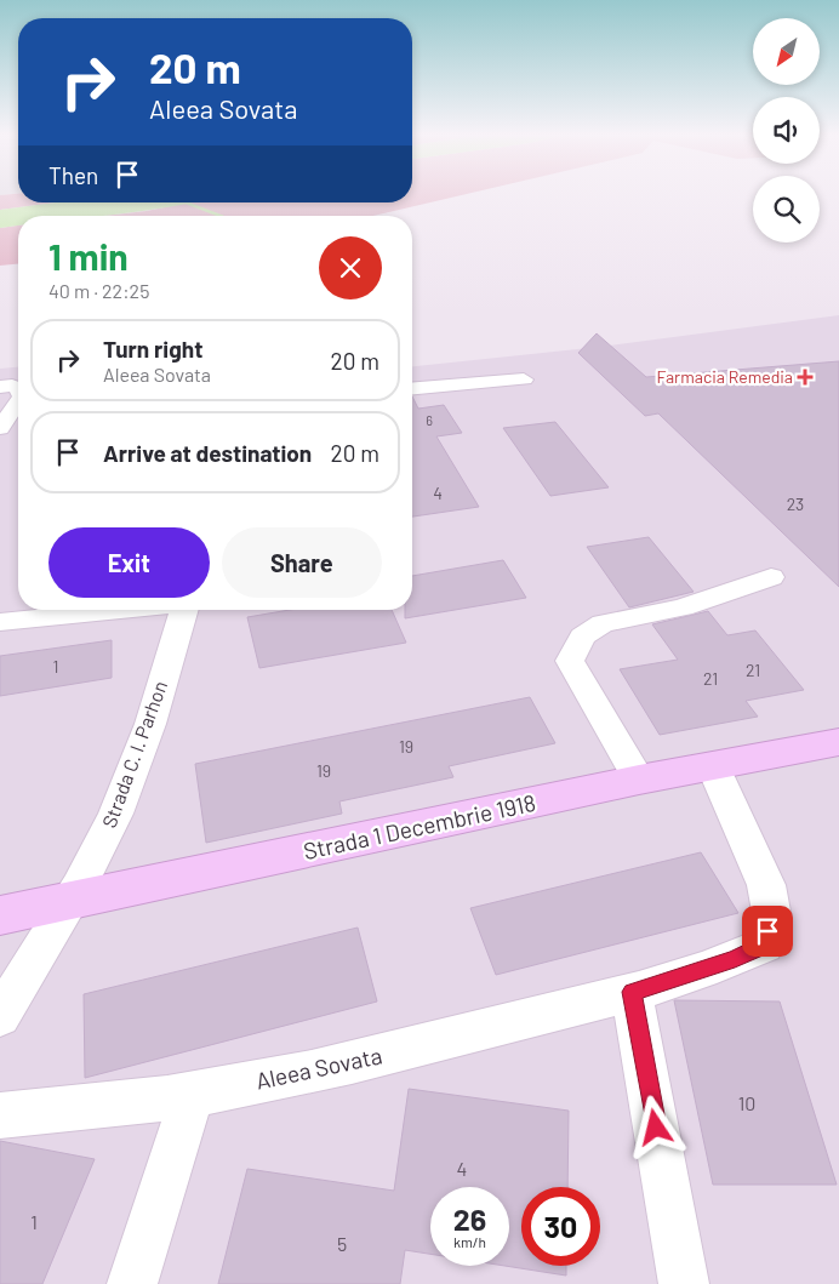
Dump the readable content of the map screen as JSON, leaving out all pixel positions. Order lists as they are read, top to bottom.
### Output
{
  "streets": {
    "main road": ["Strada 1 Decembrie 1918"],
    "street": ["Strada C. I. Parhon", "Aleea Sovata"]
  },
  "crossings": [
    ["Strada C. I. Parhon", "Strada 1 Decembrie 1918"],
    ["Strada 1 Decembrie 1918", "Aleea Sovata"]
  ],
  "places": {
    "health": ["Farmacia Remedia"]
  },
  "house_numbers": [
    "6",
    "4",
    "23",
    "1",
    "21",
    "21",
    "19",
    "19",
    "10",
    "4",
    "1",
    "5"
  ],
  "north": "bottom left",
  "page": {
    "turn": ["20 m", "Aleea Sovata"],
    "then": "Then",
    "heading": ["1 min", "40 m · 22:25"],
    "list": [
      {
        "name": "Turn right",
        "note": "Aleea Sovata",
        "value": "20 m"
      },
      {
        "name": "Arrive at destination",
        "value": "20 m"
      }
    ],
    "buttons": ["Exit", "Share"],
    "speed": "26 km/h",
    "limit": "30"
  }
}
